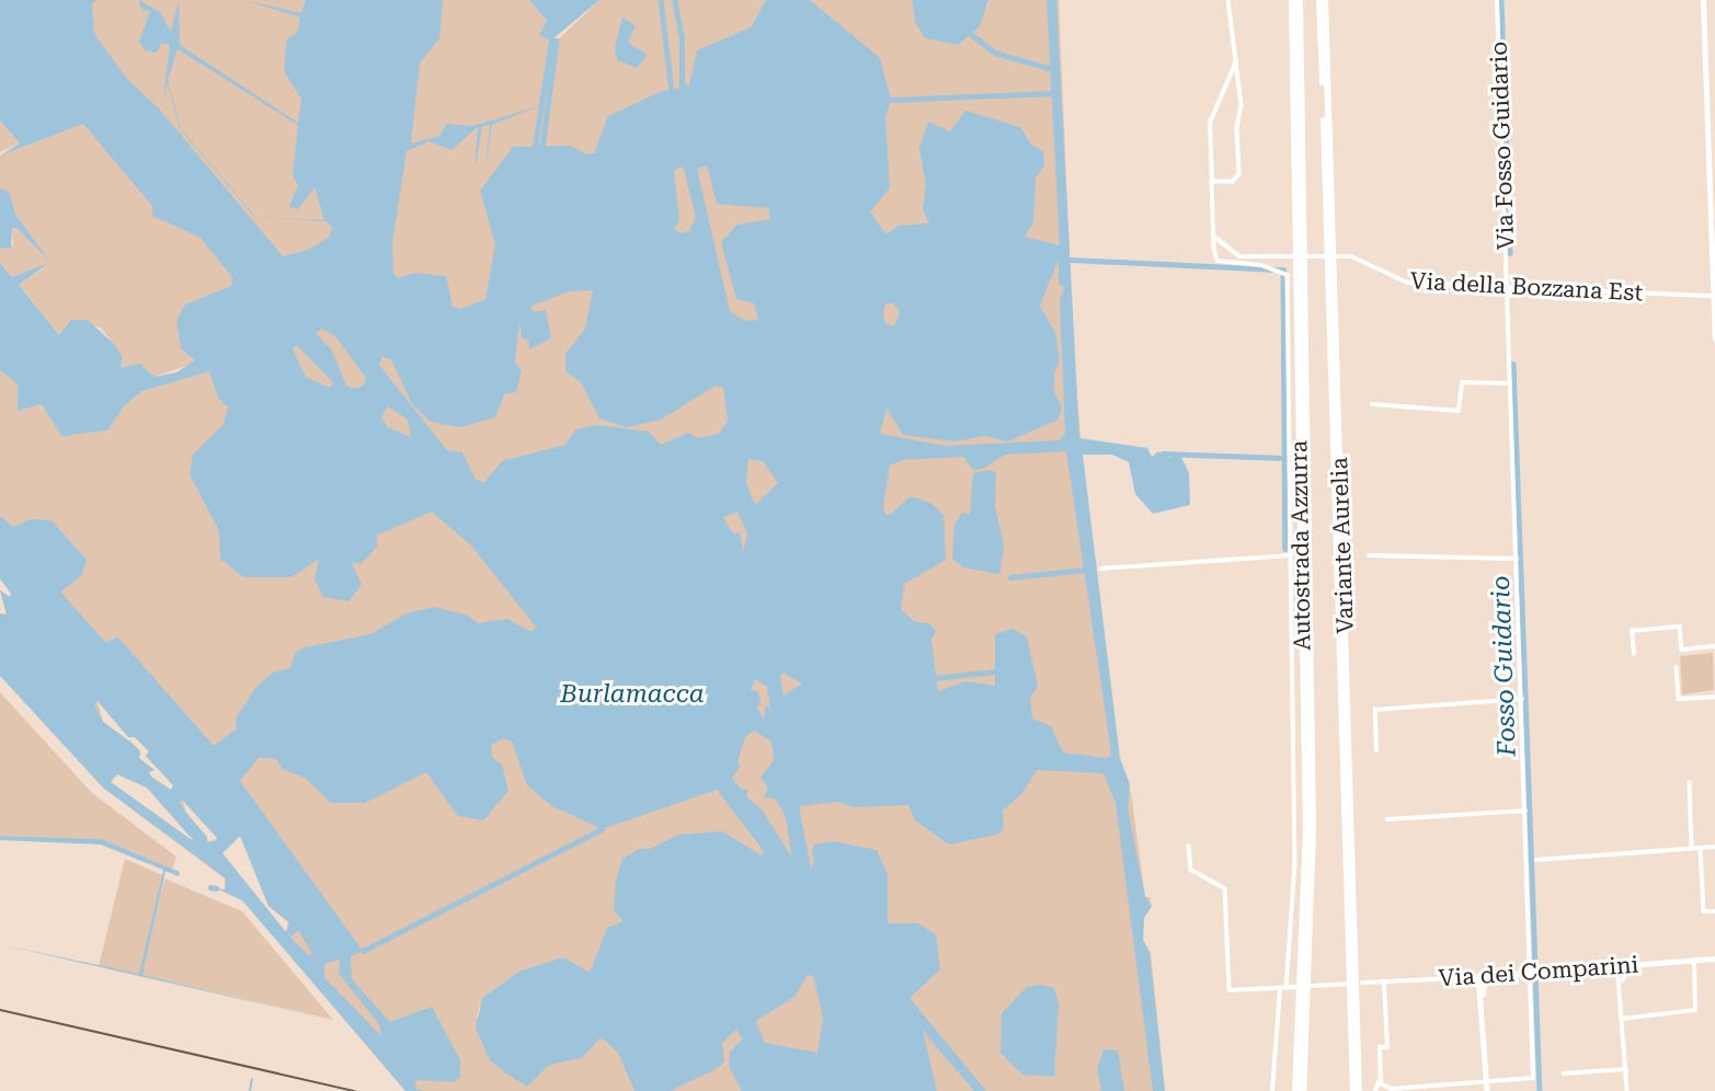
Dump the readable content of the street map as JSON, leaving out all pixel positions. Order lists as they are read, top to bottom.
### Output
{
  "streets": {
    "highway": ["Autostrada Azzurra", "Variante Aurelia"],
    "street": ["Via Fosso Guidario", "Via della Bozzana Est", "Via dei Comparini"]
  },
  "crossings": [
    ["Via Fosso Guidario", "Via della Bozzana Est"],
    ["Via Fosso Guidario", "Via dei Comparini"]
  ],
  "water": ["Fosso Guidario", "Burlamacca"]
}
